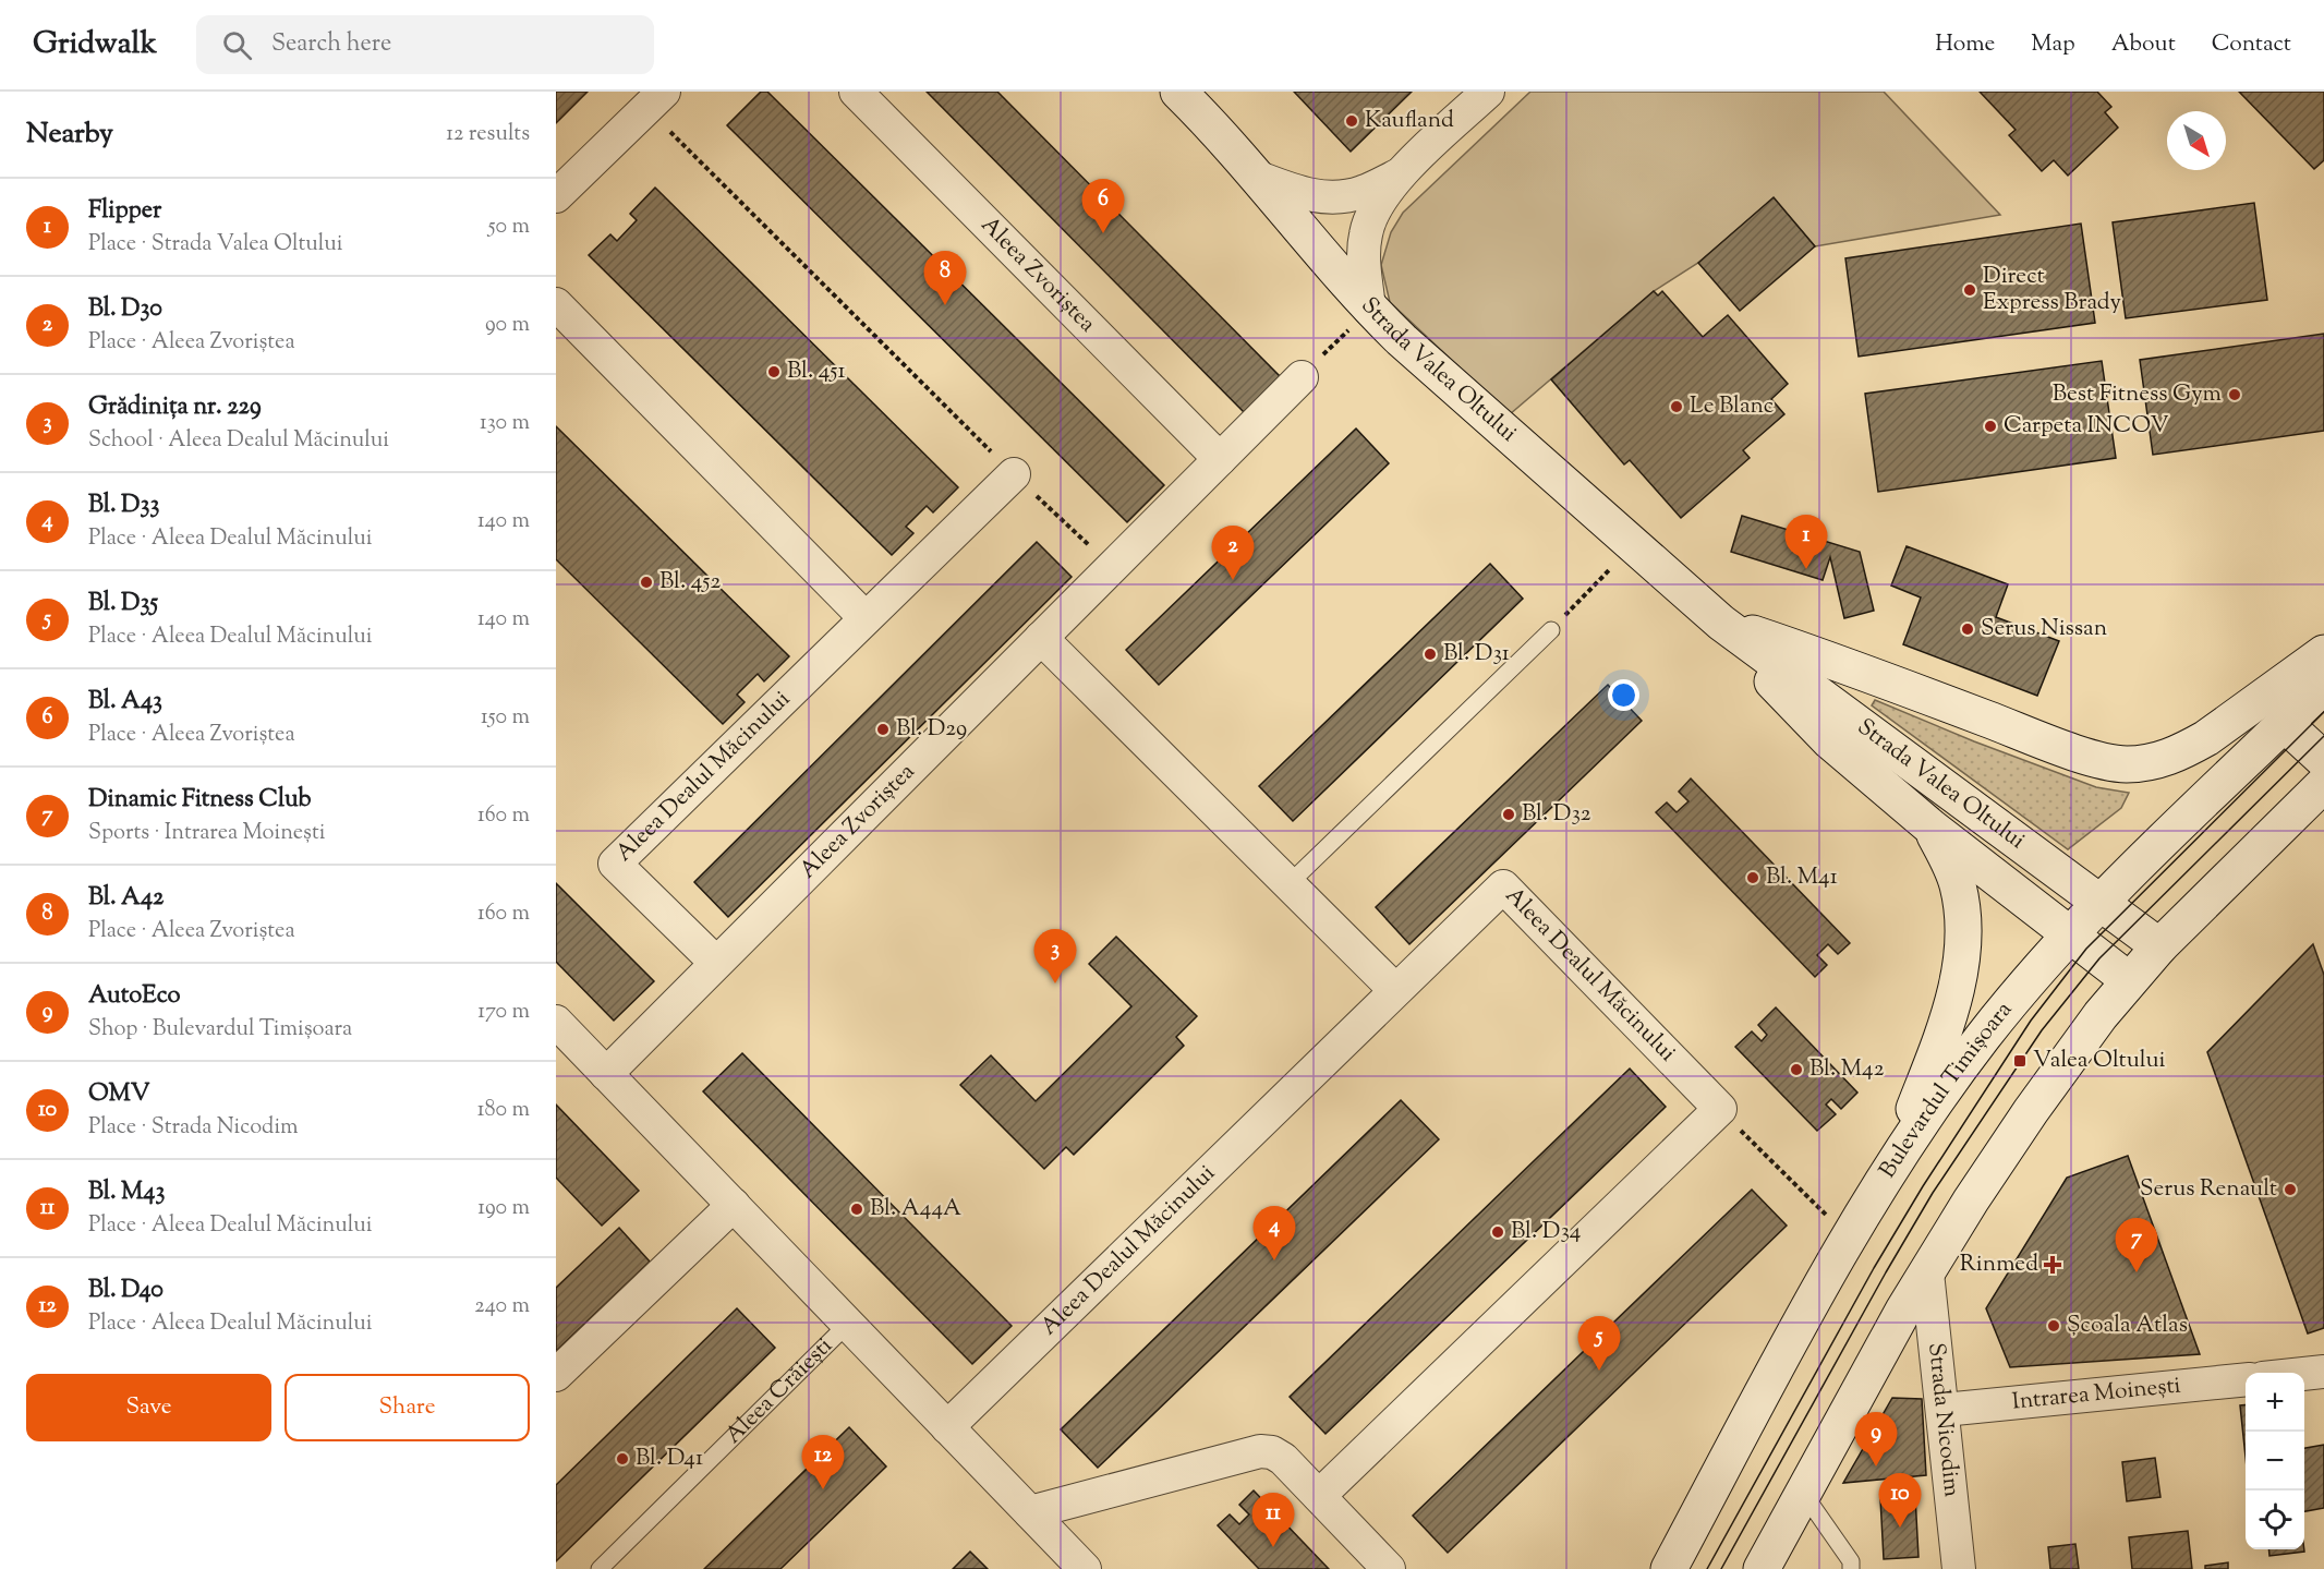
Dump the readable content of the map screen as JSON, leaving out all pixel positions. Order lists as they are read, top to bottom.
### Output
{
  "streets": {
    "main road": ["Strada Valea Oltului", "Bulevardul Timișoara"],
    "street": [
      "Aleea Zvoriștea",
      "Aleea Dealul Măcinului",
      "Intrarea Moinești",
      "Strada Nicodim"
    ],
    "lane": ["Aleea Crăiești"]
  },
  "crossings": [
    ["Aleea Zvoriștea", "Aleea Dealul Măcinului"],
    ["Strada Valea Oltului", "Bulevardul Timișoara"],
    ["Intrarea Moinești", "Strada Nicodim"]
  ],
  "places": {
    "other": [
      "Kaufland",
      "Direct Express Brady",
      "Bl. 451",
      "Best Fitness Gym",
      "Le Blanc",
      "Carpeta INCOV",
      "Bl. 452",
      "Serus Nissan",
      "Bl. D31",
      "Bl. D29",
      "Bl. D32",
      "Bl. M41",
      "Bl. M42",
      "Serus Renault",
      "Bl. A44A",
      "Bl. D34",
      "Școala Atlas",
      "Bl. D41"
    ],
    "transit": ["Valea Oltului"],
    "health": ["Rinmed"]
  },
  "north": "bottom right",
  "page": {
    "header": "Gridwalk",
    "search": "Search here",
    "nav": [
      "Home",
      "Map",
      "About",
      "Contact"
    ],
    "heading": ["Nearby", "12 results"],
    "list": [
      {
        "mark": "1",
        "name": "Flipper",
        "note": "Place · Strada Valea Oltului",
        "value": "50 m"
      },
      {
        "mark": "2",
        "name": "Bl. D30",
        "note": "Place · Aleea Zvoriștea",
        "value": "90 m"
      },
      {
        "mark": "3",
        "name": "Grădinița nr. 229",
        "note": "School · Aleea Dealul Măcinului",
        "value": "130 m"
      },
      {
        "mark": "4",
        "name": "Bl. D33",
        "note": "Place · Aleea Dealul Măcinului",
        "value": "140 m"
      },
      {
        "mark": "5",
        "name": "Bl. D35",
        "note": "Place · Aleea Dealul Măcinului",
        "value": "140 m"
      },
      {
        "mark": "6",
        "name": "Bl. A43",
        "note": "Place · Aleea Zvoriștea",
        "value": "150 m"
      },
      {
        "mark": "7",
        "name": "Dinamic Fitness Club",
        "note": "Sports · Intrarea Moinești",
        "value": "160 m"
      },
      {
        "mark": "8",
        "name": "Bl. A42",
        "note": "Place · Aleea Zvoriștea",
        "value": "160 m"
      },
      {
        "mark": "9",
        "name": "AutoEco",
        "note": "Shop · Bulevardul Timișoara",
        "value": "170 m"
      },
      {
        "mark": "10",
        "name": "OMV",
        "note": "Place · Strada Nicodim",
        "value": "180 m"
      },
      {
        "mark": "11",
        "name": "Bl. M43",
        "note": "Place · Aleea Dealul Măcinului",
        "value": "190 m"
      },
      {
        "mark": "12",
        "name": "Bl. D40",
        "note": "Place · Aleea Dealul Măcinului",
        "value": "240 m"
      }
    ],
    "pins": [
      "6",
      "8",
      "1",
      "2",
      "3",
      "4",
      "7",
      "5",
      "9",
      "12",
      "10",
      "11"
    ],
    "buttons": ["Save", "Share"],
    "map_buttons": ["+", "−"]
  }
}
